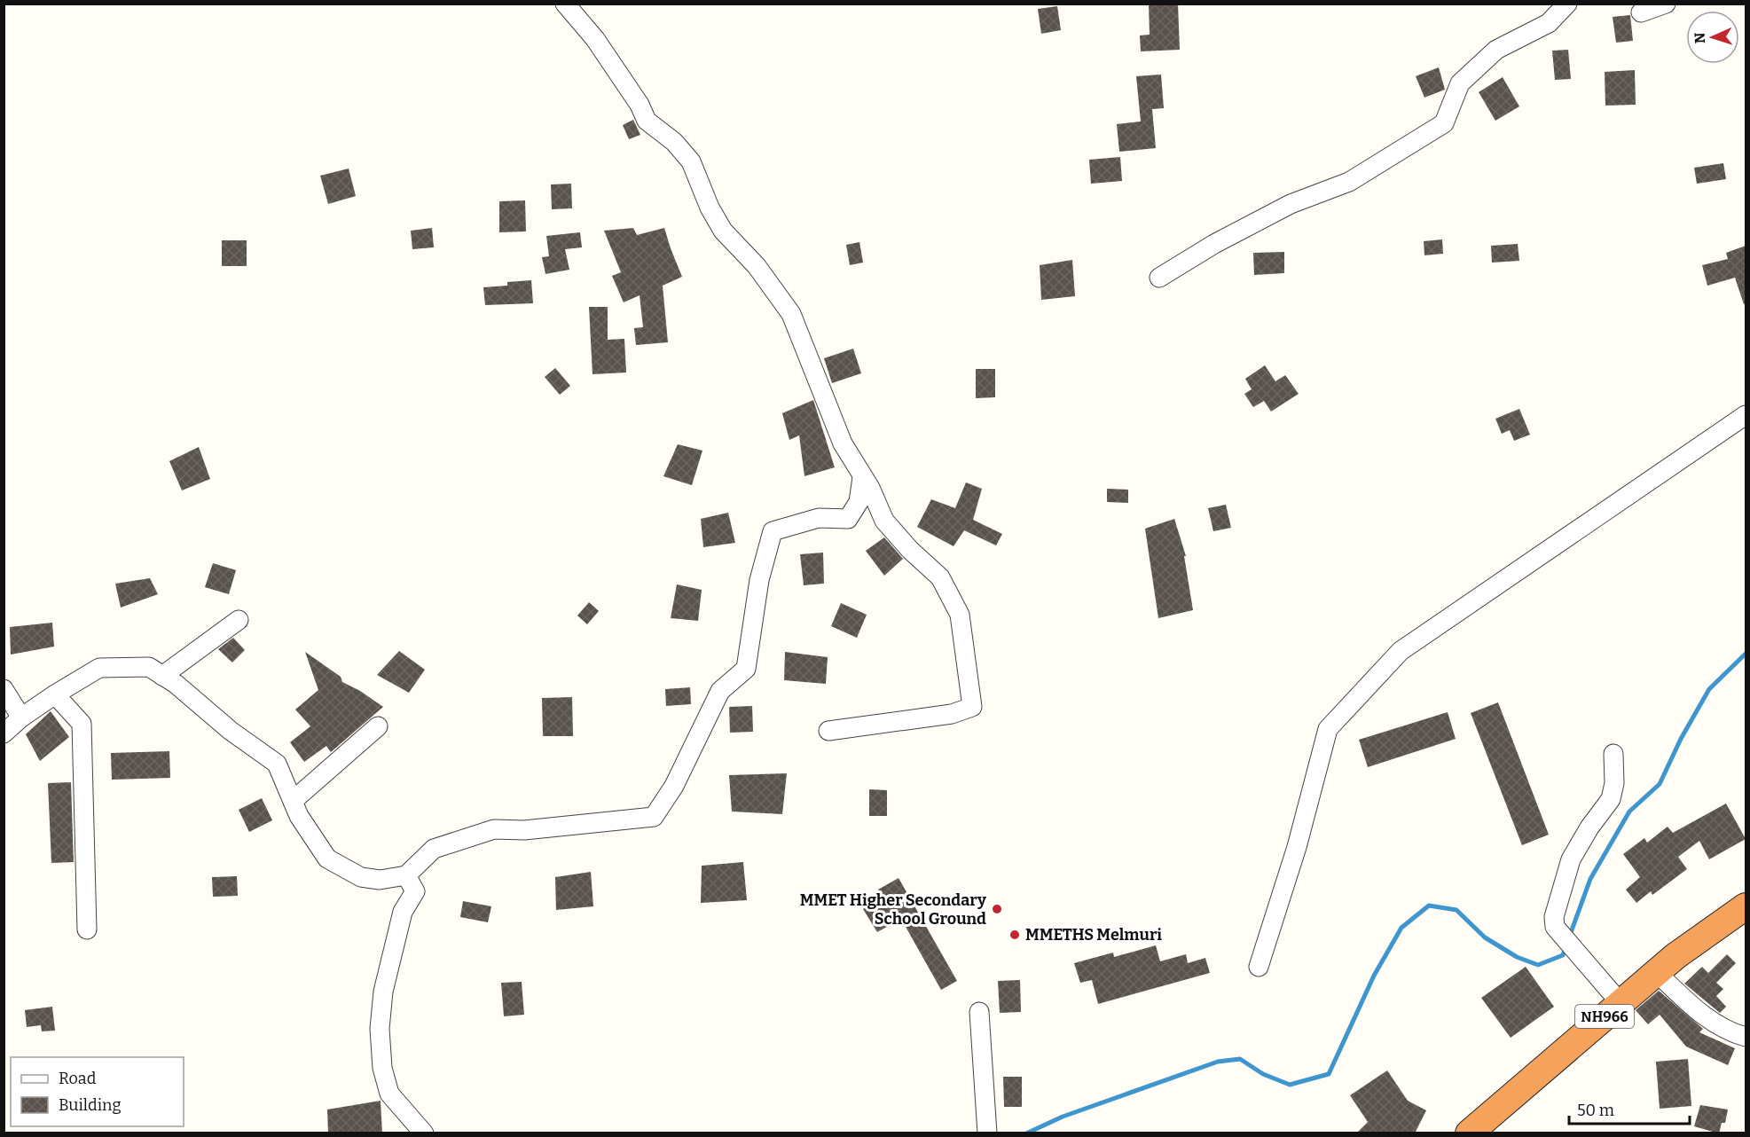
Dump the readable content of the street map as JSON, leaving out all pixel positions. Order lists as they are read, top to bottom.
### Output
{
  "streets": {
    "highway": ["NH966"]
  },
  "places": ["MMET Higher Secondary School Ground", "MMETHS Melmuri"],
  "legend": ["Road", "Building"],
  "scale_bar": "50 m",
  "north": "left"
}
